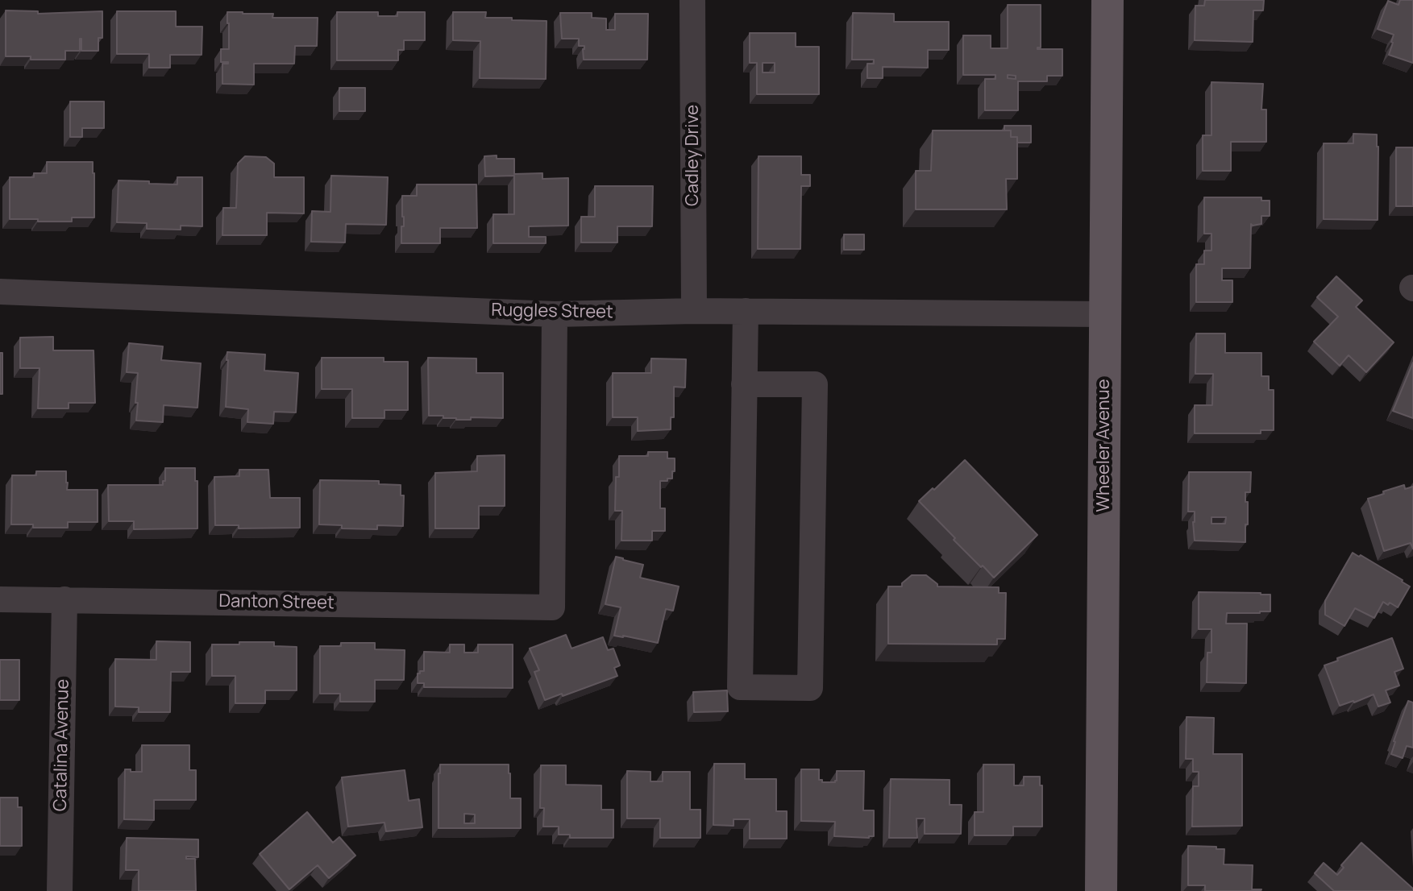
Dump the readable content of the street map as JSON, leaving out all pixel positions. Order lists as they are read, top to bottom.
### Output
{
  "streets": {
    "main road": ["Wheeler Avenue"],
    "street": [
      "Cadley Drive",
      "Ruggles Street",
      "Danton Street",
      "Catalina Avenue"
    ]
  },
  "crossings": [
    ["Cadley Drive", "Ruggles Street"],
    ["Ruggles Street", "Wheeler Avenue"],
    ["Ruggles Street", "Danton Street"],
    ["Danton Street", "Catalina Avenue"]
  ]
}
